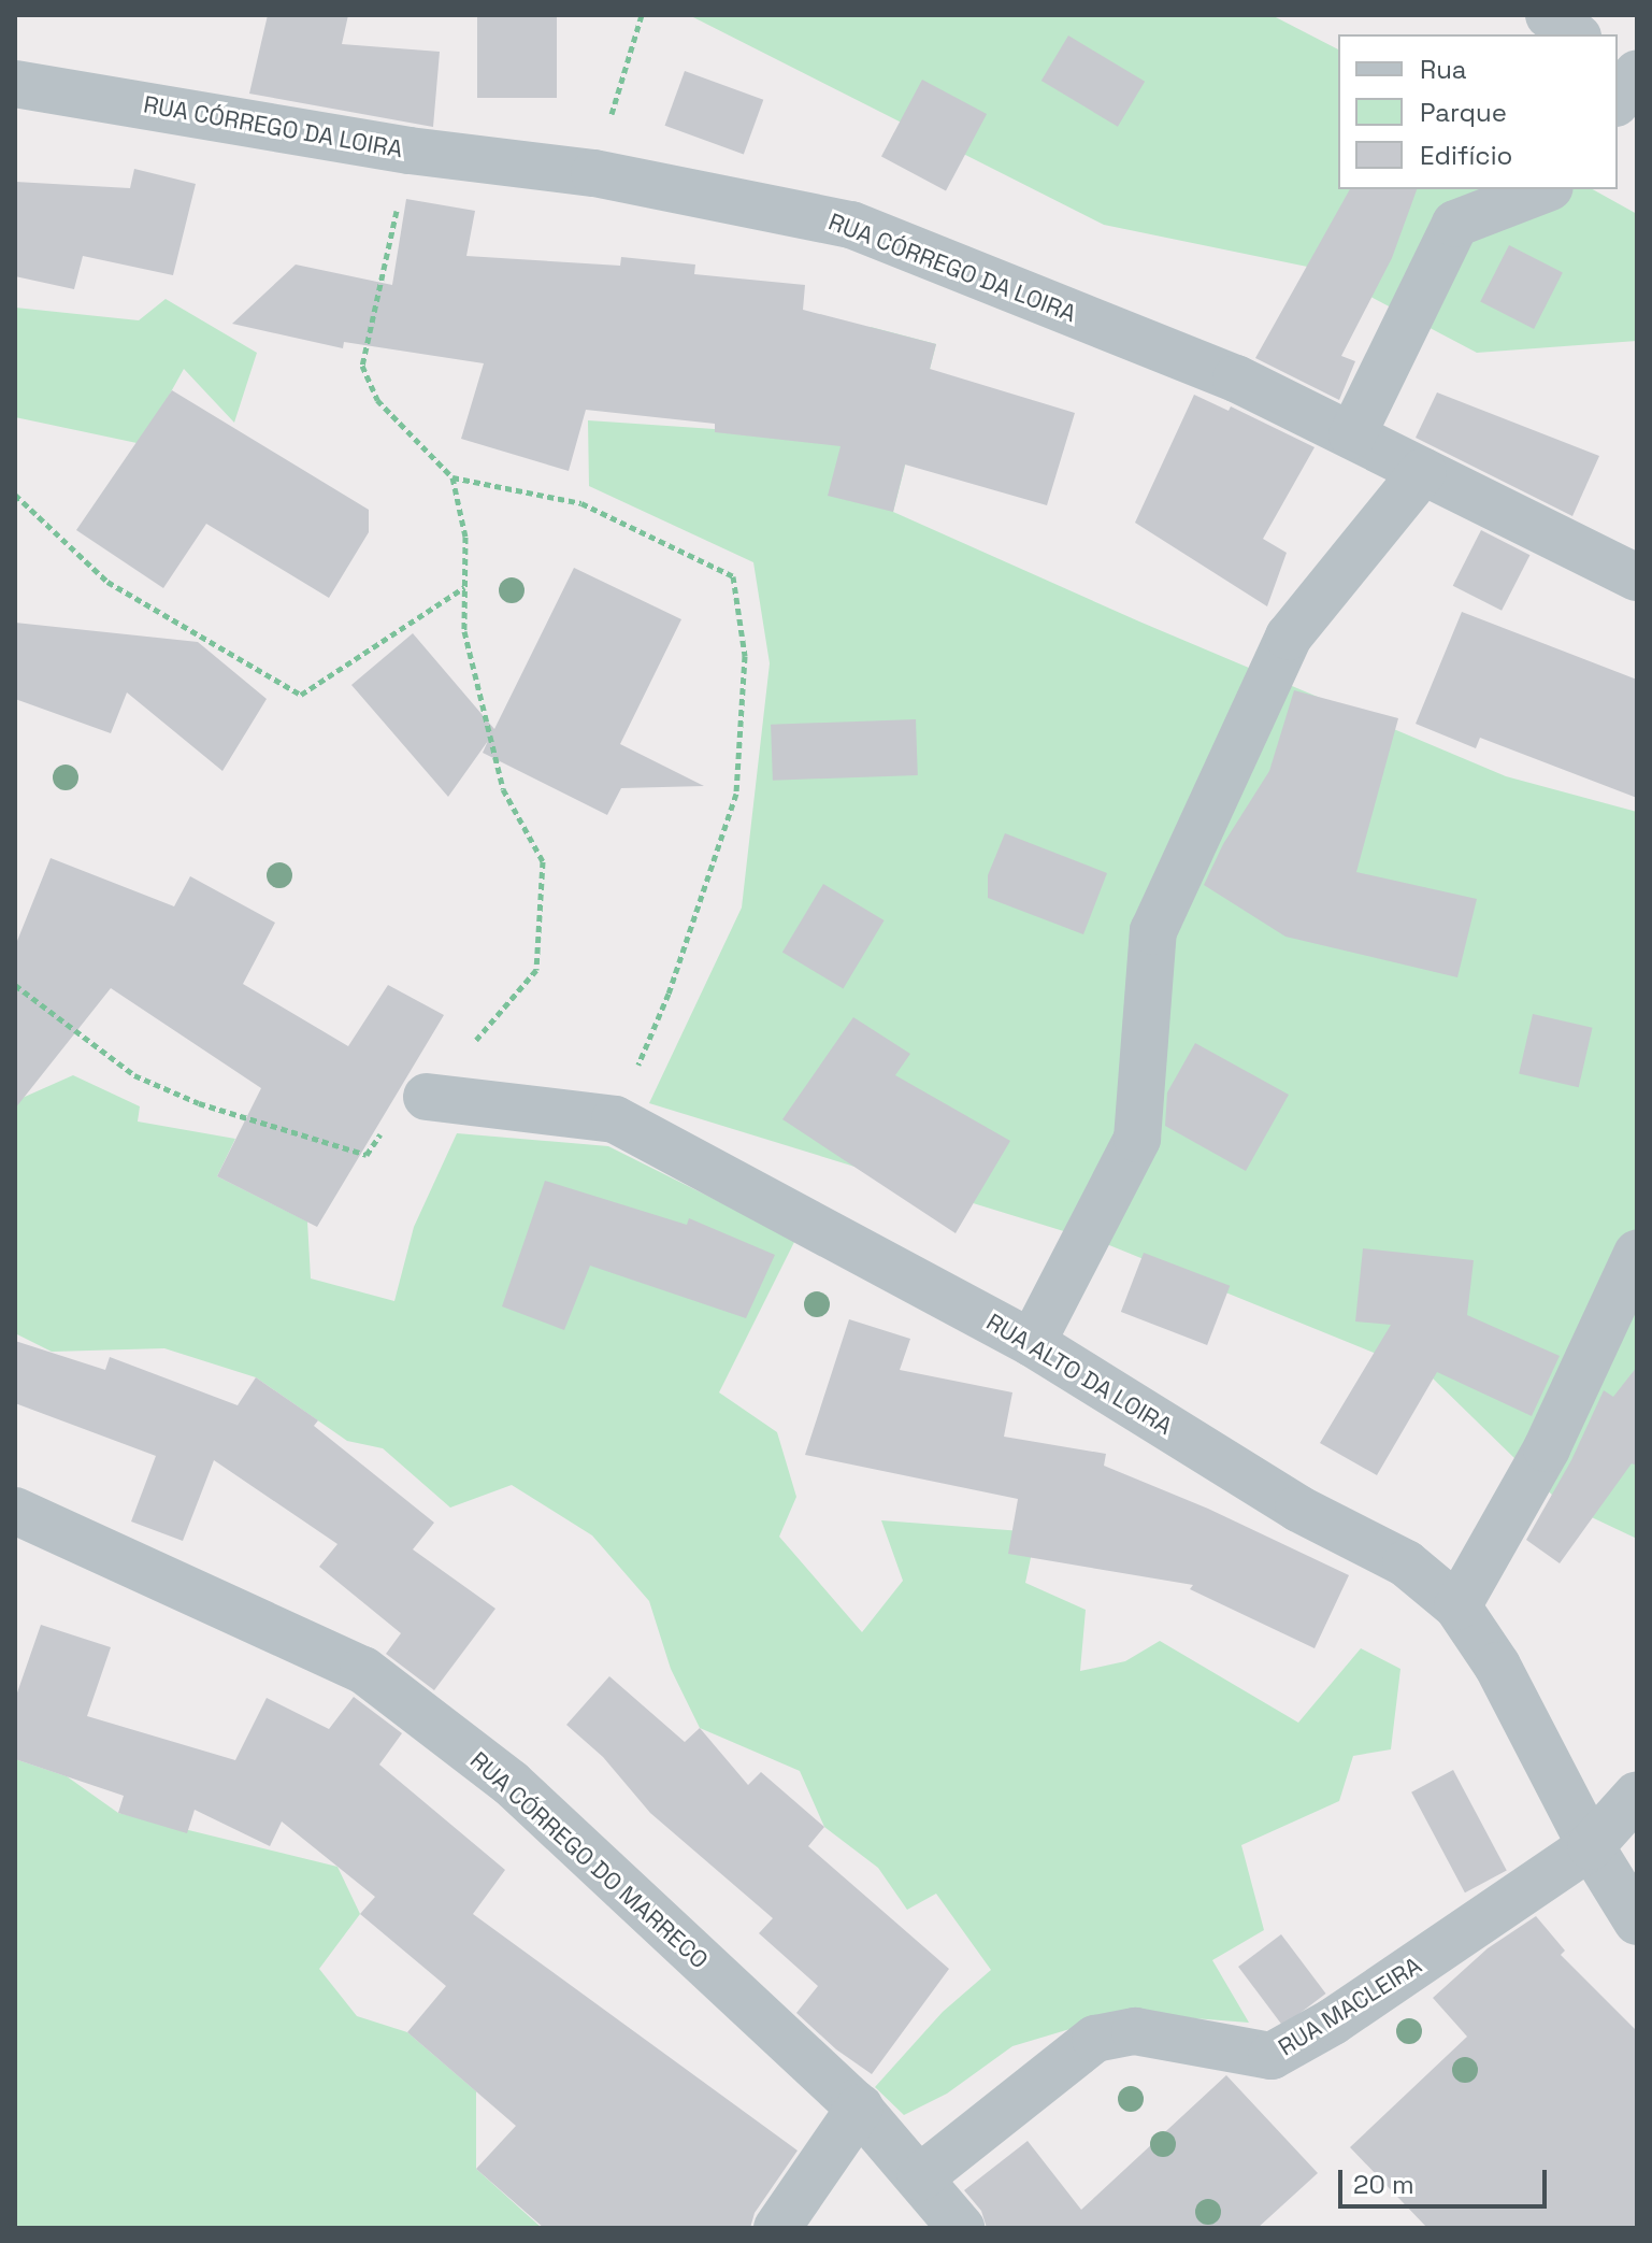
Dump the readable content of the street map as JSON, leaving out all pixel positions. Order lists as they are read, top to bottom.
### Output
{
  "streets": {
    "street": [
      "RUA CÓRREGO DA LOIRA",
      "RUA ALTO DA LOIRA",
      "RUA CÓRREGO DO MARRECO",
      "RUA MACLEIRA"
    ]
  },
  "crossings": [
    ["RUA ALTO DA LOIRA", "RUA MACLEIRA"],
    ["RUA CÓRREGO DO MARRECO", "RUA MACLEIRA"]
  ],
  "legend": ["Rua", "Parque", "Edifício"],
  "scale_bar": "20 m"
}
